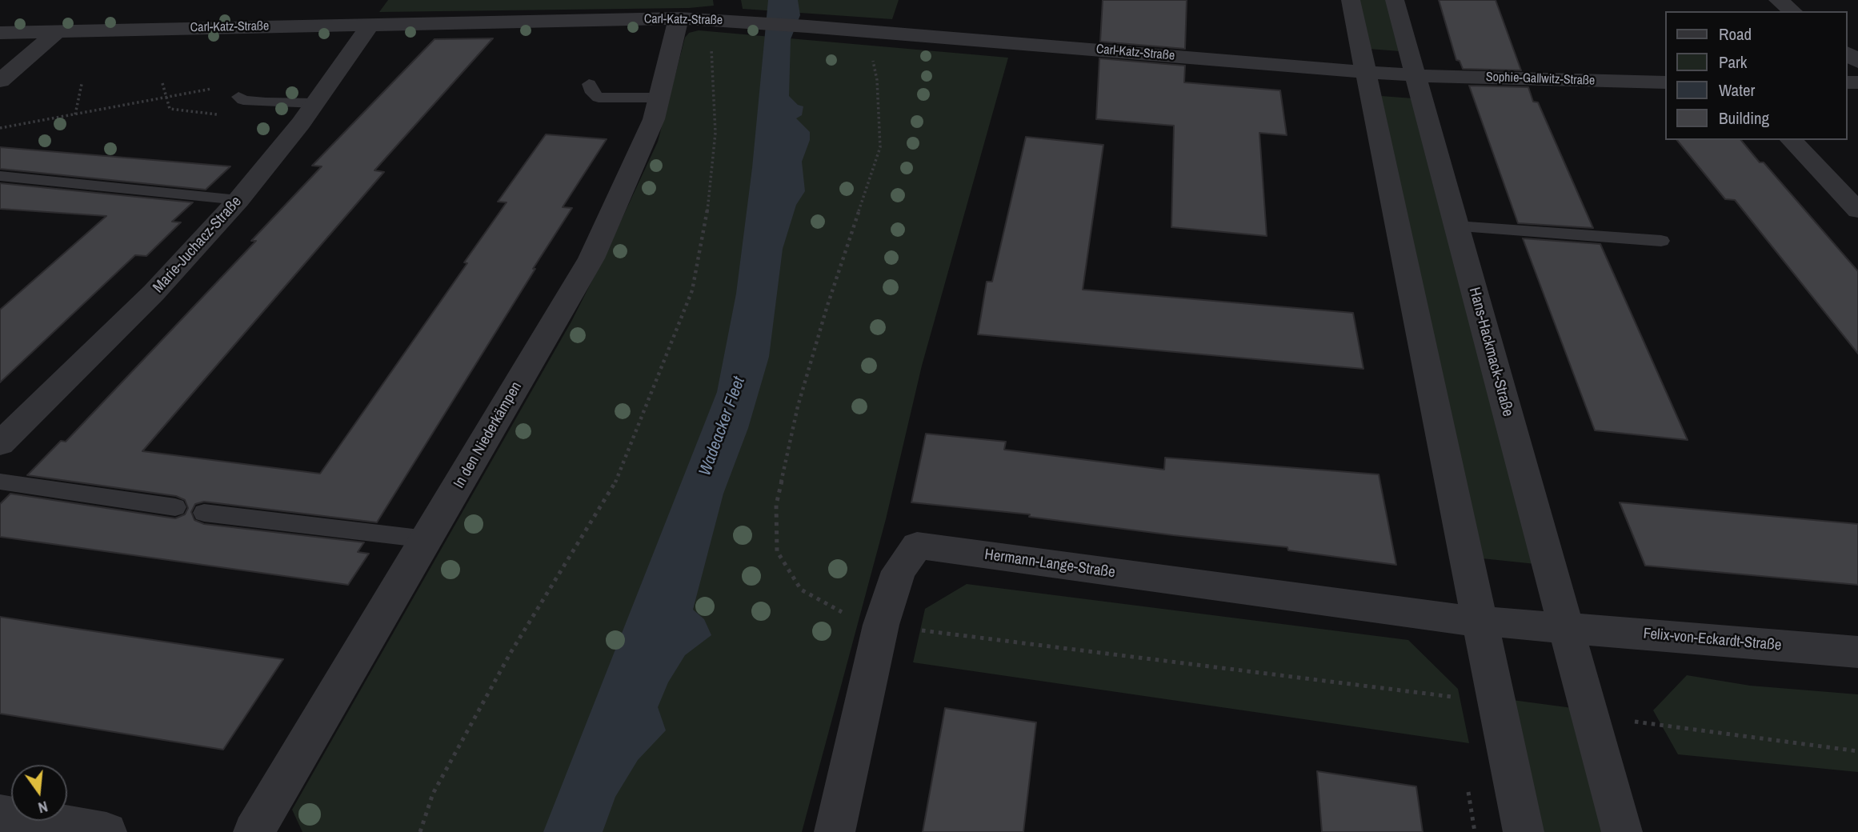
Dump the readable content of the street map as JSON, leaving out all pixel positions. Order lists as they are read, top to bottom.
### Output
{
  "streets": {
    "street": [
      "Carl-Katz-Straße",
      "Sophie-Gallwitz-Straße",
      "Marie-Juchacz-Straße",
      "Hans-Hackmack-Straße",
      "In den Niederkämpen",
      "Hermann-Lange-Straße",
      "Felix-von-Eckardt-Straße"
    ]
  },
  "crossings": [
    ["Carl-Katz-Straße", "Marie-Juchacz-Straße"],
    ["Carl-Katz-Straße", "In den Niederkämpen"],
    ["Sophie-Gallwitz-Straße", "Hans-Hackmack-Straße"],
    ["Hans-Hackmack-Straße", "Felix-von-Eckardt-Straße"]
  ],
  "water": ["Wadeacker Fleet"],
  "legend": [
    "Road",
    "Park",
    "Water",
    "Building"
  ],
  "north": "bottom"
}
